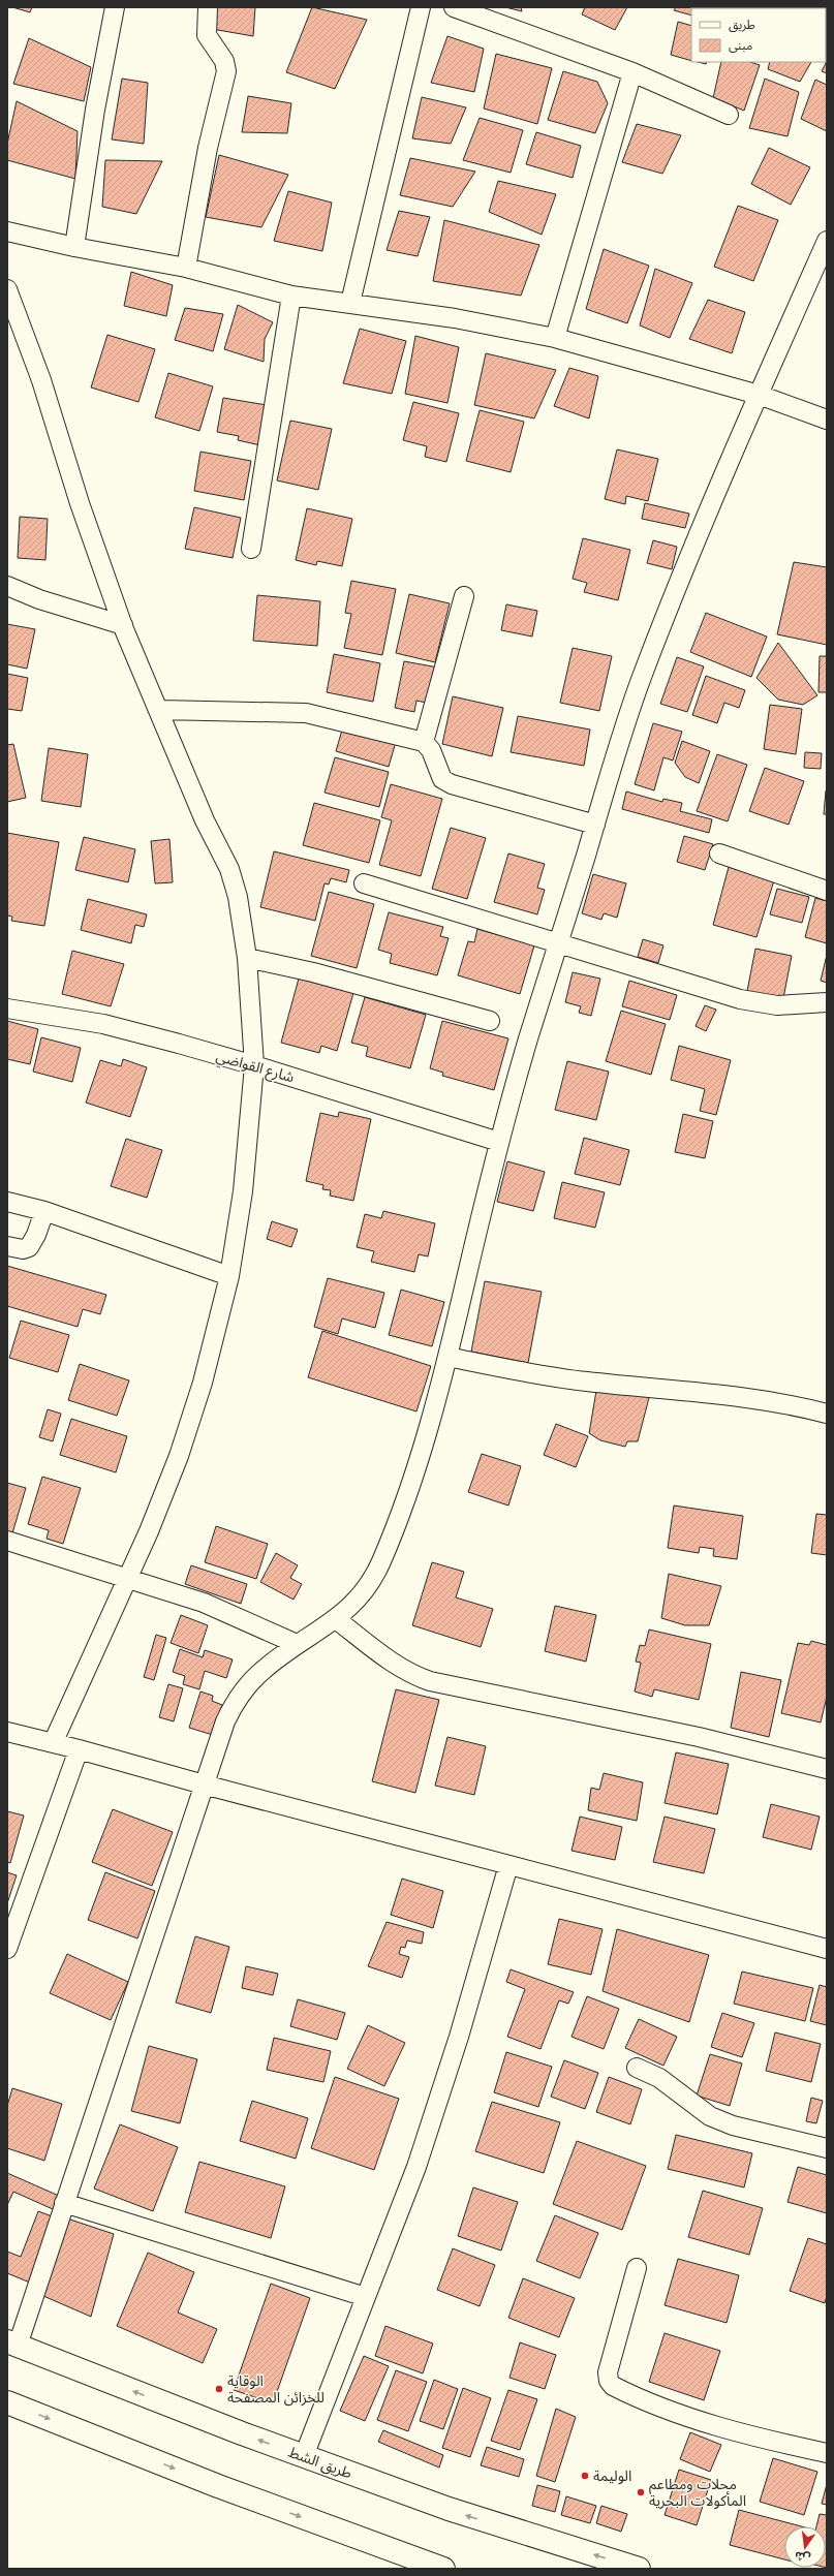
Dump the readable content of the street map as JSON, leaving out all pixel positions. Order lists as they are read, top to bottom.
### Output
{
  "streets": {
    "highway": ["طريق الشط"],
    "street": ["شارع القواضي"]
  },
  "places": ["الوقاية للخزائن المصفحة", "الوليمة", "محلات ومطاعم المأكولات البحرية"],
  "legend": ["طريق", "مبنى"],
  "north": "bottom"
}
